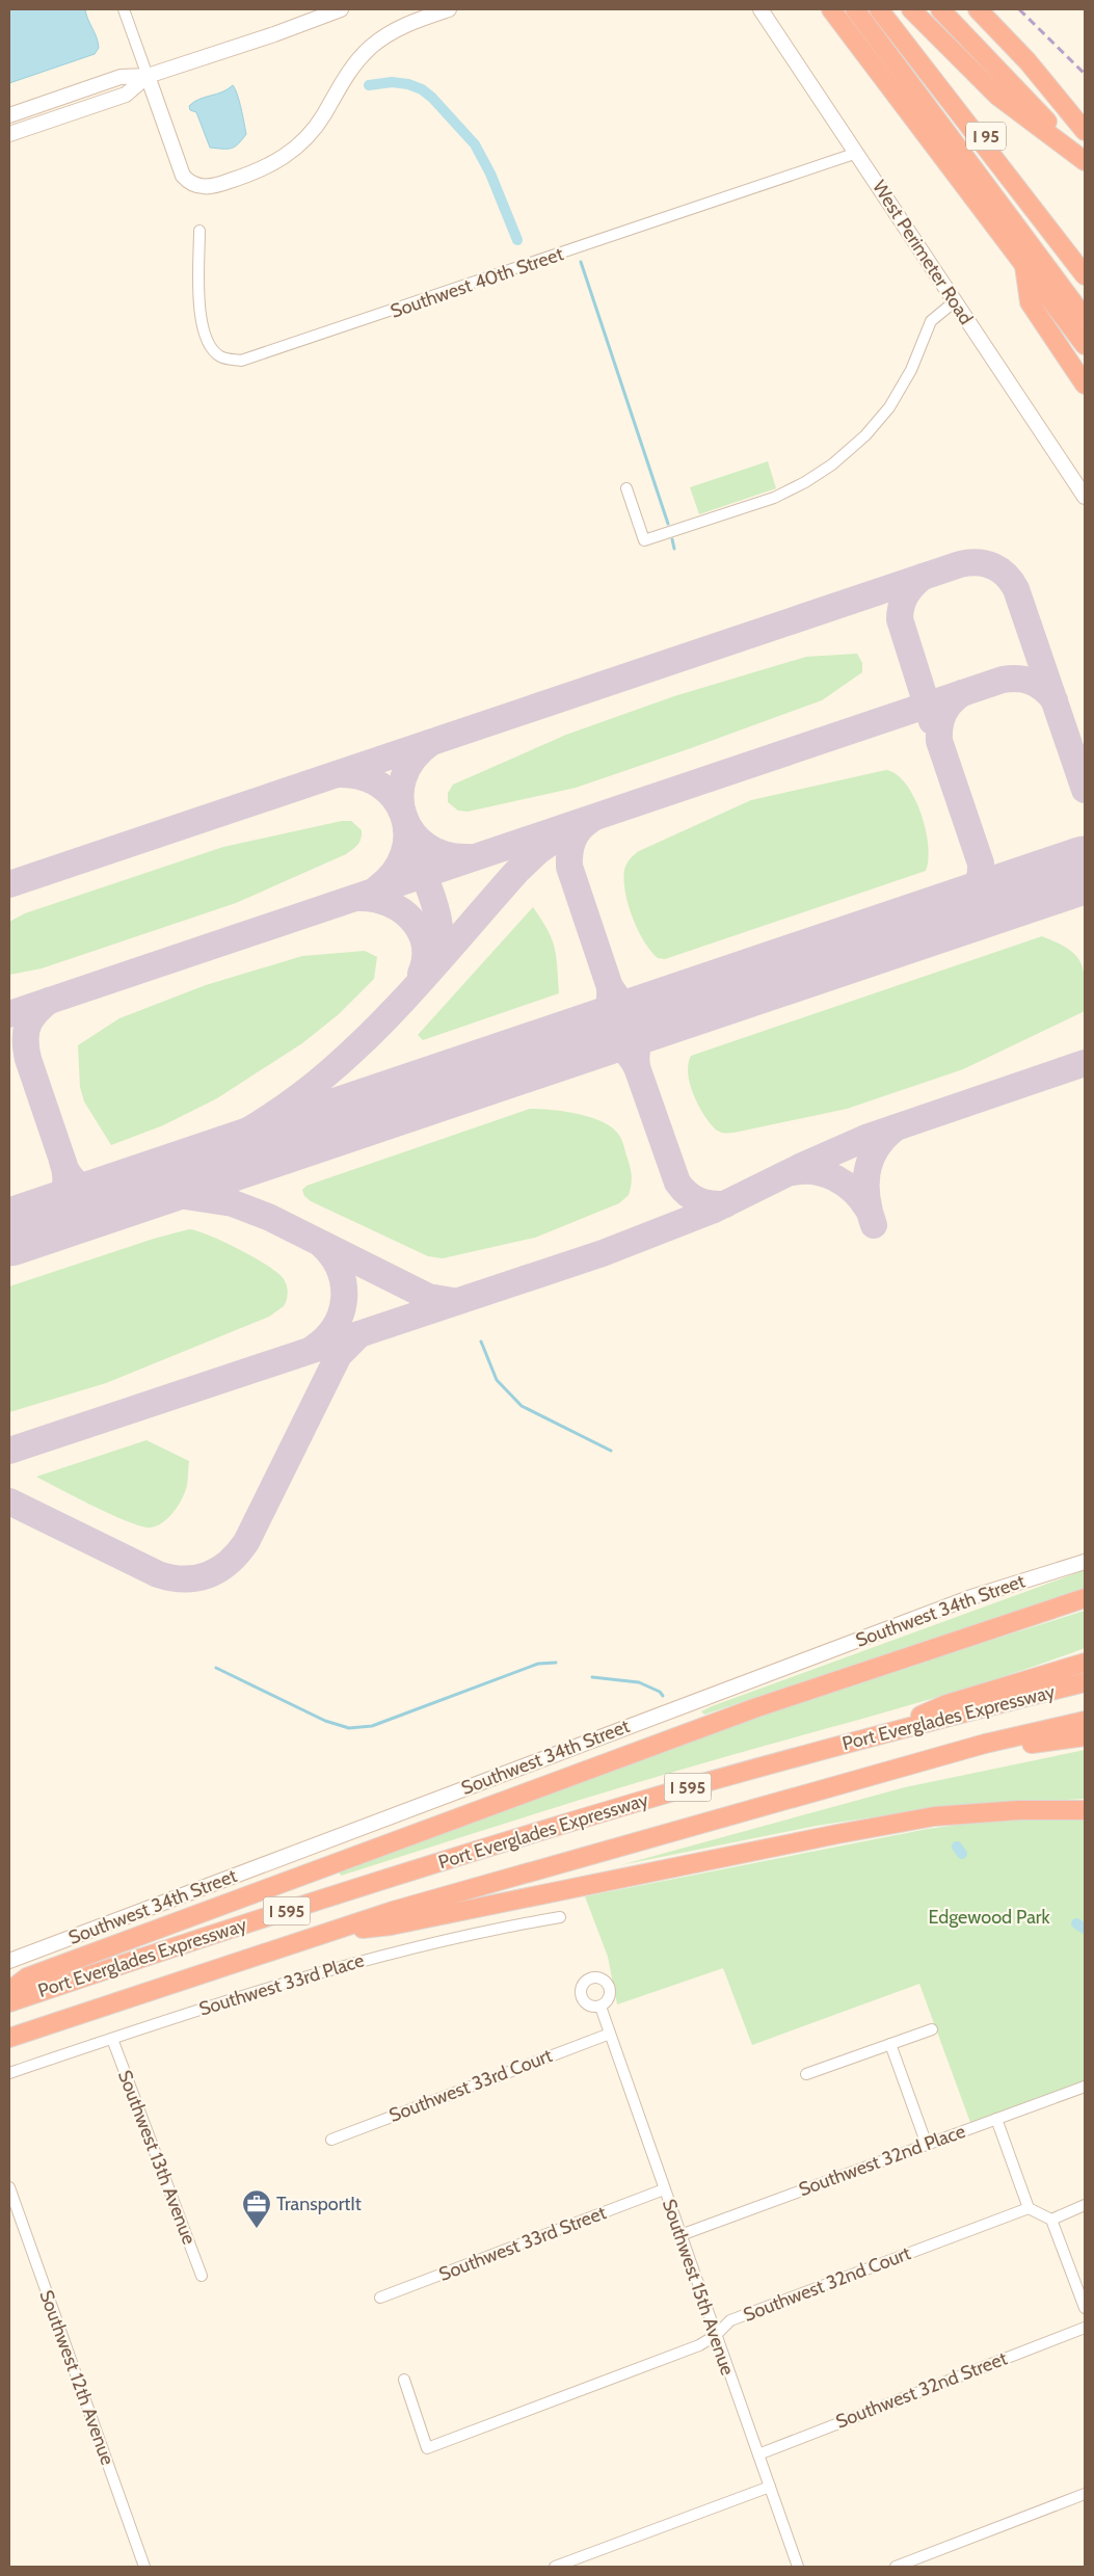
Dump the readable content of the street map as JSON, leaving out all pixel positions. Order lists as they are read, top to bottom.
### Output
{
  "streets": {
    "highway": ["I 95", "Port Everglades Expressway", "I 595"],
    "street": [
      "West Perimeter Road",
      "Southwest 40th Street",
      "Southwest 34th Street",
      "Southwest 33rd Place",
      "Southwest 33rd Court",
      "Southwest 13th Avenue",
      "Southwest 32nd Place",
      "Southwest 33rd Street",
      "Southwest 32nd Court",
      "Southwest 15th Avenue",
      "Southwest 12th Avenue",
      "Southwest 32nd Street"
    ]
  },
  "crossings": [
    ["West Perimeter Road", "Southwest 40th Street"],
    ["Southwest 33rd Place", "Southwest 13th Avenue"],
    ["Southwest 33rd Court", "Southwest 15th Avenue"],
    ["Southwest 32nd Place", "Southwest 15th Avenue"],
    ["Southwest 33rd Street", "Southwest 15th Avenue"],
    ["Southwest 32nd Court", "Southwest 15th Avenue"],
    ["Southwest 15th Avenue", "Southwest 32nd Street"]
  ],
  "parks": ["Edgewood Park"],
  "places": {
    "office": ["TransportIt"]
  }
}
